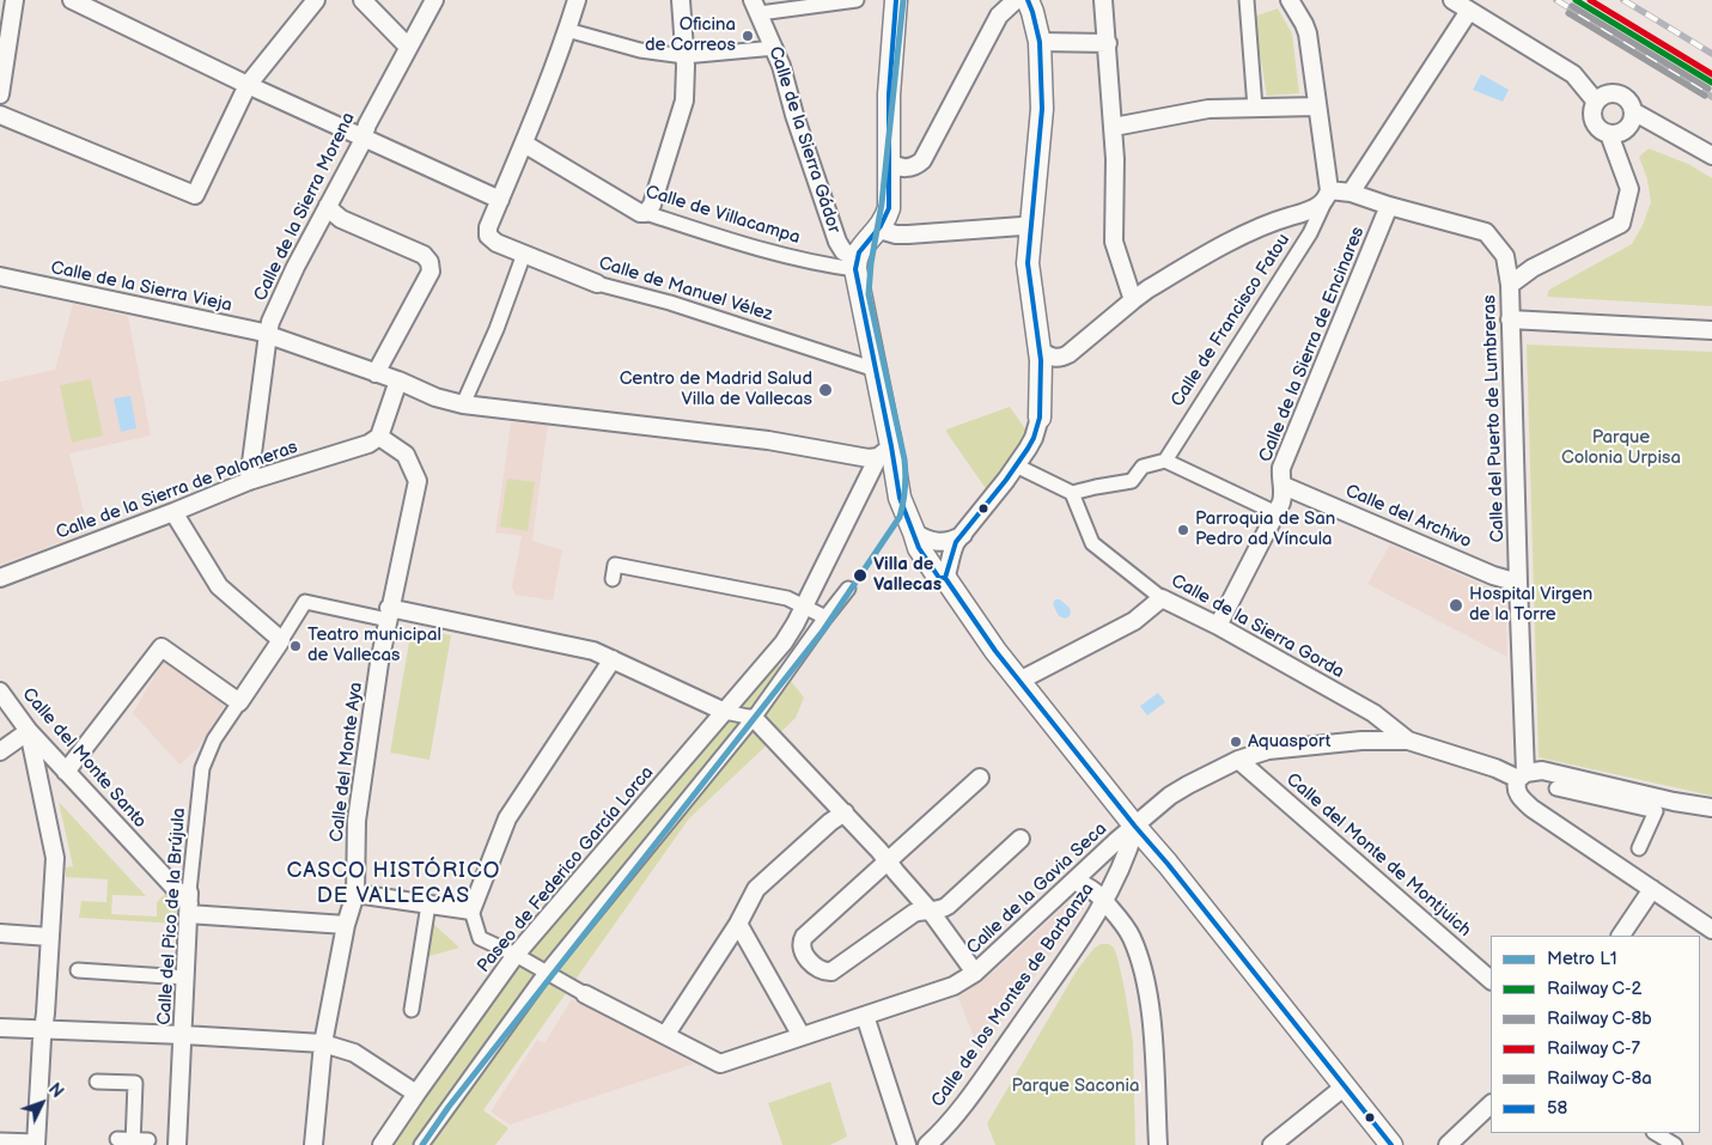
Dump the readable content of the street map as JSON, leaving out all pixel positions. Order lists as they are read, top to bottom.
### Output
{
  "streets": {
    "street": [
      "Calle de la Sierra Gádor",
      "Calle de la Sierra Morena",
      "Calle de Villacampa",
      "Calle de la Sierra Vieja",
      "Calle de Manuel Vélez",
      "Calle de Francisco Fatou",
      "Calle de la Sierra de Encinares",
      "Calle del Puerto de Lumbreras",
      "Calle de la Sierra de Palomeras",
      "Calle del Archivo",
      "Calle de la Sierra Gorda",
      "Calle del Monte Santo",
      "Calle del Monte Aya",
      "Calle del Monte de Montjuich",
      "Paseo de Federico García Lorca",
      "Calle de la Gavia Seca",
      "Calle del Pico de la Brújula",
      "Calle de los Montes de Barbanza"
    ]
  },
  "crossings": [
    ["Calle de la Sierra Gádor", "Calle de Villacampa"],
    ["Calle de la Sierra Morena", "Calle de la Sierra Vieja"],
    ["Calle de la Sierra Morena", "Calle de la Sierra de Palomeras"],
    ["Calle de la Sierra Vieja", "Paseo de Federico García Lorca"],
    ["Calle de Francisco Fatou", "Calle del Puerto de Lumbreras"],
    ["Calle de la Sierra de Encinares", "Calle del Puerto de Lumbreras"],
    ["Calle de la Sierra de Encinares", "Calle del Archivo"],
    ["Calle de la Sierra de Encinares", "Calle de la Sierra Gorda"],
    ["Calle del Puerto de Lumbreras", "Calle del Archivo"],
    ["Calle del Puerto de Lumbreras", "Calle de la Sierra Gorda"],
    ["Calle de la Sierra de Palomeras", "Calle del Monte Aya"],
    ["Calle de la Sierra Gorda", "Calle de la Gavia Seca"],
    ["Calle del Monte Santo", "Calle del Pico de la Brújula"],
    ["Calle del Monte de Montjuich", "Calle de la Gavia Seca"],
    ["Calle de la Gavia Seca", "Calle de los Montes de Barbanza"]
  ],
  "districts": ["CASCO HISTÓRICO DE VALLECAS"],
  "parks": ["Parque Colonia Urpisa", "Parque Saconia"],
  "places": [
    "Oficina de Correos",
    "Centro de Madrid Salud Villa de Vallecas",
    "Parroquia de San Pedro ad Víncula",
    "Villa de Vallecas",
    "Hospital Virgen de la Torre",
    "Teatro municipal de Vallecas",
    "Aquasport"
  ],
  "lines": [
    "metro line L1",
    "rail line C-2",
    "rail line C-7",
    "transit line 58",
    "rail line C-8b",
    "rail line C-8a"
  ],
  "legend": [
    "Metro L1",
    "Railway C-2",
    "Railway C-8b",
    "Railway C-7",
    "Railway C-8a",
    "58"
  ],
  "north": "top right"
}
